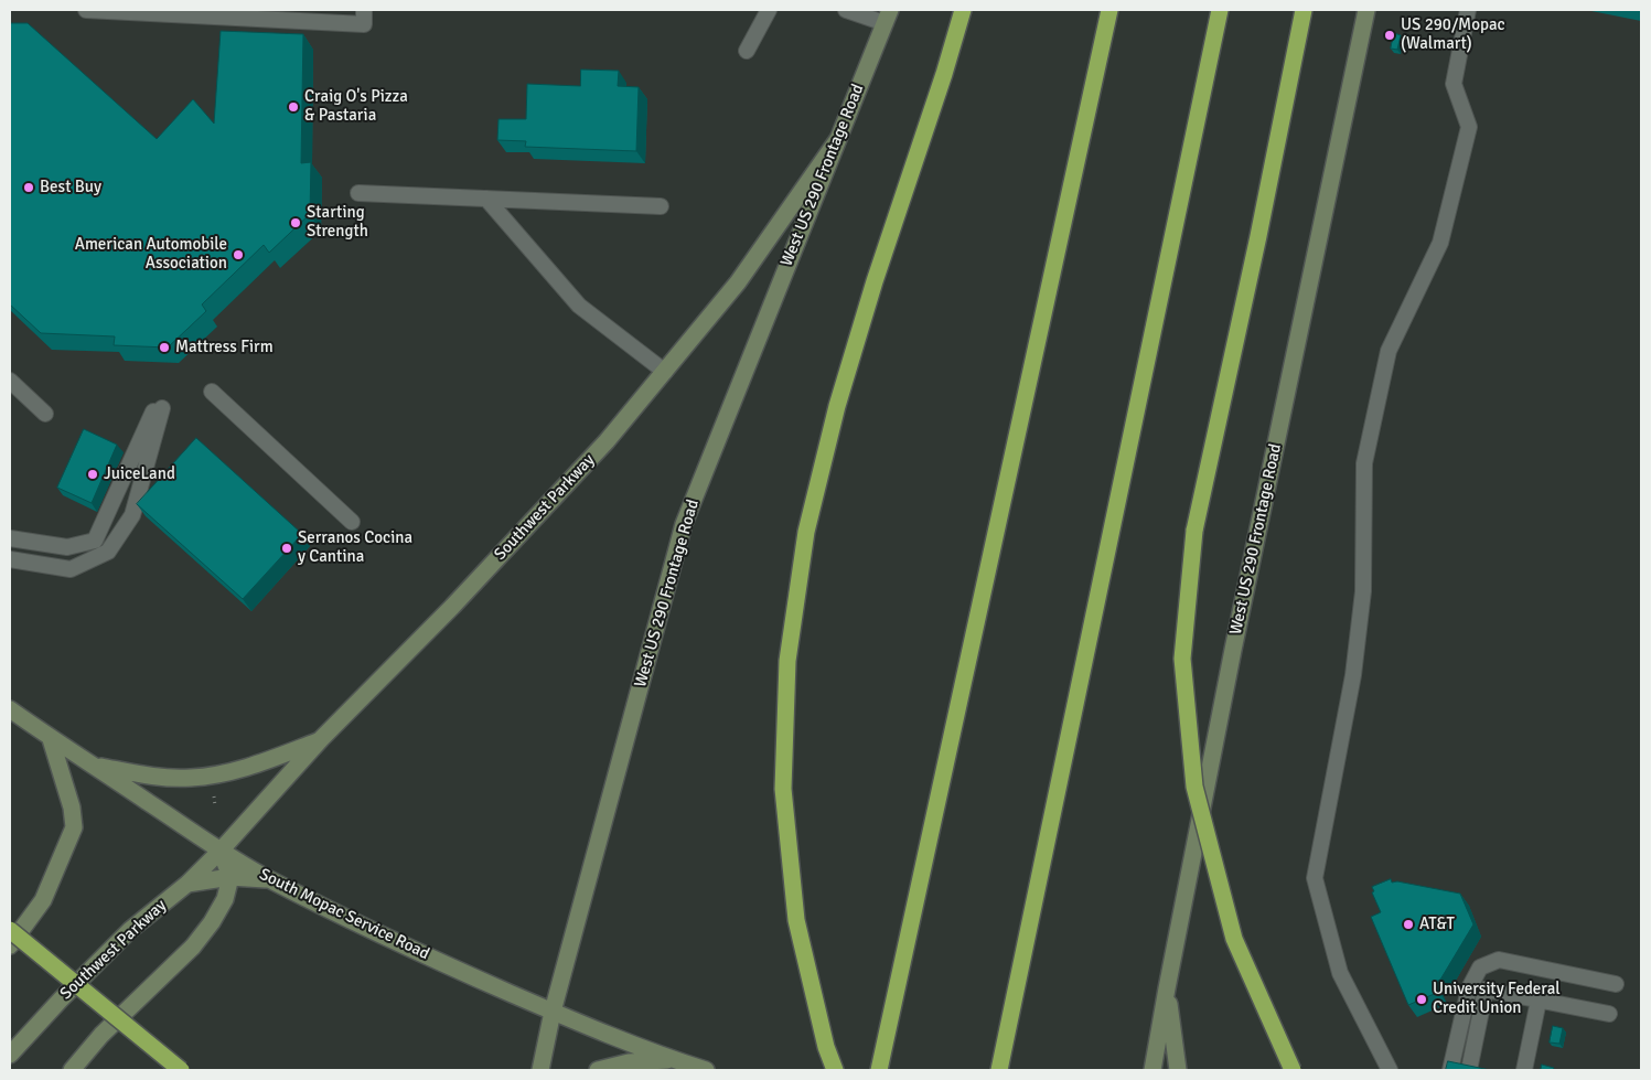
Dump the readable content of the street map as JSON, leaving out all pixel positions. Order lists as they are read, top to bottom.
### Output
{
  "streets": {
    "main road": ["West US 290 Frontage Road", "Southwest Parkway", "South Mopac Service Road"]
  },
  "crossings": [
    ["West US 290 Frontage Road", "Southwest Parkway"],
    ["West US 290 Frontage Road", "South Mopac Service Road"],
    ["Southwest Parkway", "South Mopac Service Road"]
  ],
  "places": [
    "US 290/Mopac (Walmart)",
    "Craig O's Pizza & Pastaria",
    "Best Buy",
    "Starting Strength",
    "American Automobile Association",
    "Mattress Firm",
    "JuiceLand",
    "Serranos Cocina y Cantina",
    "AT&T",
    "University Federal Credit Union"
  ]
}
